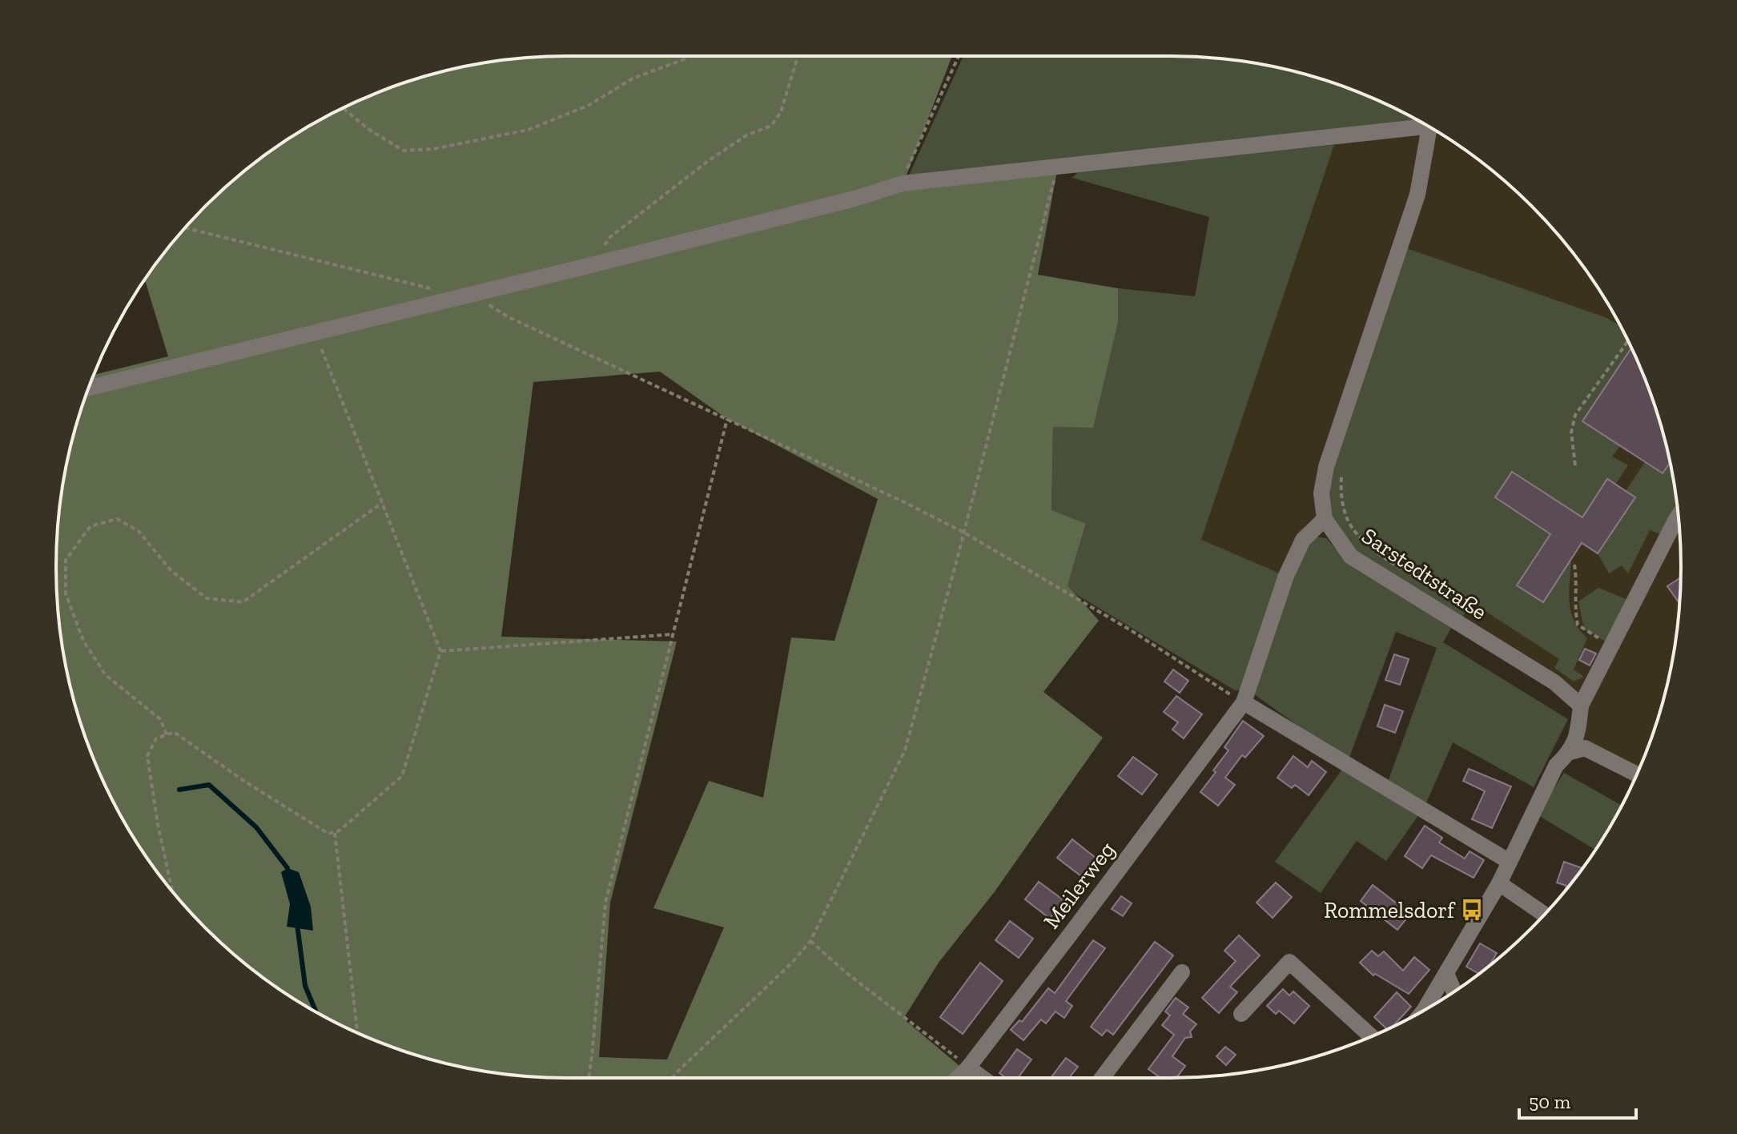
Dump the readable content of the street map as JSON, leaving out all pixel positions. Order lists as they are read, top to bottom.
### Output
{
  "streets": {
    "street": ["Sarstedtstraße", "Meilerweg"]
  },
  "crossings": [
    ["Sarstedtstraße", "Meilerweg"]
  ],
  "places": {
    "bus stop": ["Rommelsdorf"]
  },
  "scale_bar": "50 m"
}
